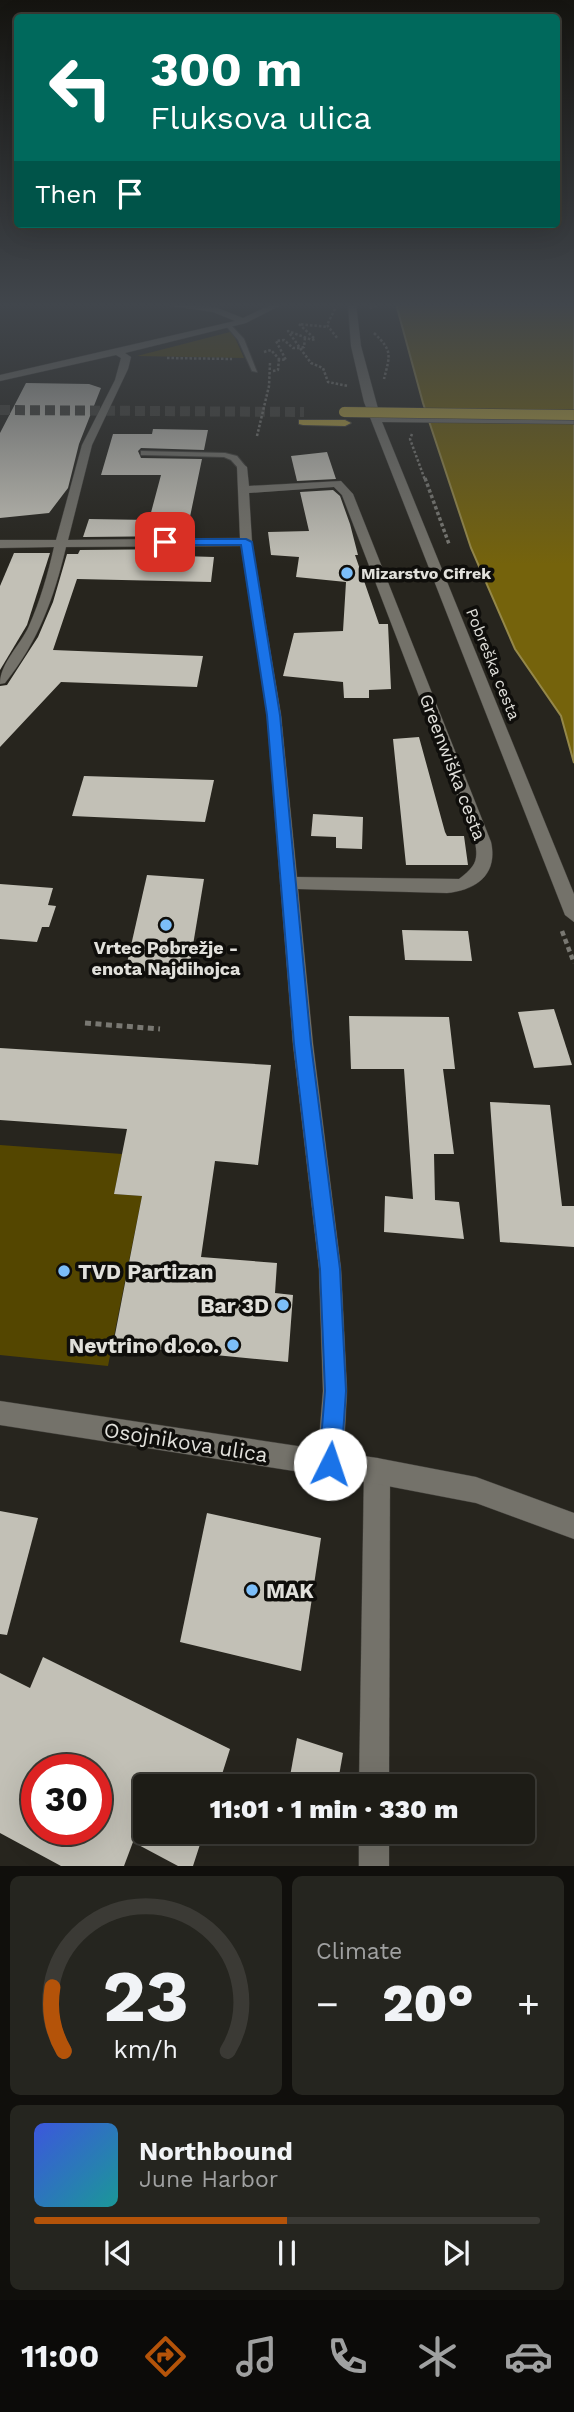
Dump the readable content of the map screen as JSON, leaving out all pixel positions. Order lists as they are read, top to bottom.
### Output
{
  "streets": {
    "street": ["Pobreška cesta", "Greenwiška cesta", "Osojnikova ulica"]
  },
  "places": [
    "Mizarstvo Cifrek",
    "Vrtec Pobrežje - enota Najdihojca",
    "TVD Partizan",
    "Bar 3D",
    "Nevtrino d.o.o.",
    "MAK"
  ],
  "page": {
    "turn": ["300 m", "Fluksova ulica"],
    "then": "Then",
    "limit": "30",
    "trip": "11:01 · 1 min · 330 m",
    "tile": "Climate",
    "heat": ["−", "20°", "+"],
    "song": ["Northbound", "June Harbor"],
    "tabs": "11:00",
    "gauge": ["23", "km/h"]
  }
}
